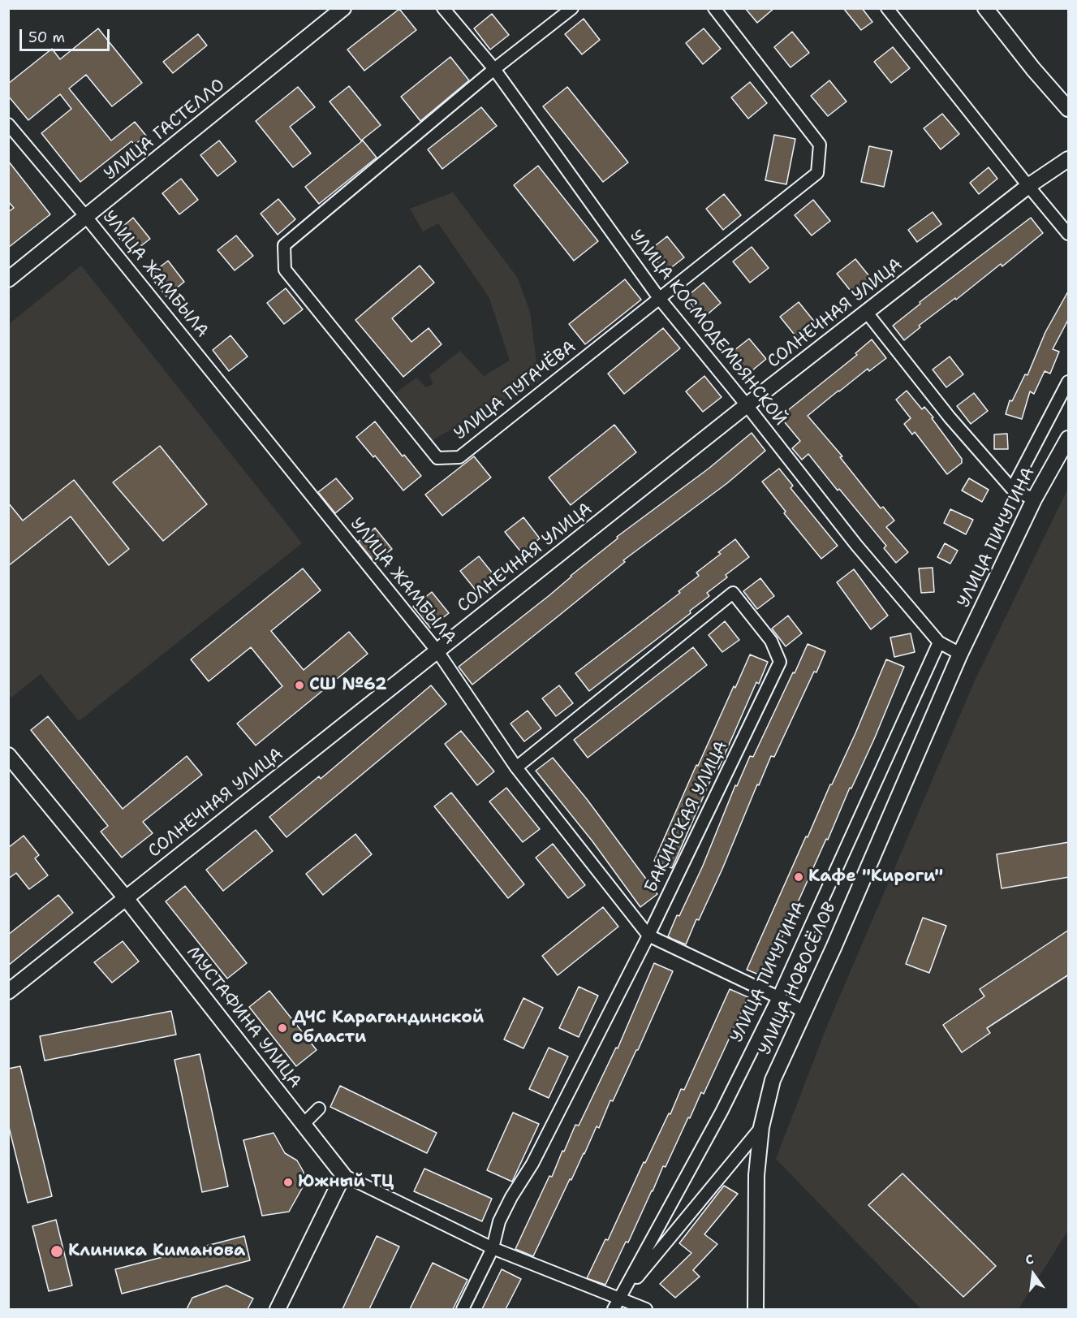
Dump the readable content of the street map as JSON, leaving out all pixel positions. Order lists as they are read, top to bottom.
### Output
{
  "streets": {
    "street": [
      "УЛИЦА ГАСТЕЛЛО",
      "УЛИЦА ЖАМБЫЛА",
      "СОЛНЕЧНАЯ УЛИЦА",
      "УЛИЦА КОСМОДЕМЬЯНСКОЙ",
      "УЛИЦА ПУГАЧЁВА",
      "УЛИЦА ПИЧУГИНА",
      "БАКИНСКАЯ УЛИЦА",
      "УЛИЦА НОВОСЁЛОВ",
      "МУСТАФИНА УЛИЦА"
    ]
  },
  "crossings": [
    ["УЛИЦА ГАСТЕЛЛО", "УЛИЦА ЖАМБЫЛА"],
    ["УЛИЦА ЖАМБЫЛА", "СОЛНЕЧНАЯ УЛИЦА"],
    ["УЛИЦА ЖАМБЫЛА", "УЛИЦА ПИЧУГИНА"],
    ["УЛИЦА ЖАМБЫЛА", "БАКИНСКАЯ УЛИЦА"],
    ["УЛИЦА ЖАМБЫЛА", "УЛИЦА НОВОСЁЛОВ"],
    ["СОЛНЕЧНАЯ УЛИЦА", "УЛИЦА КОСМОДЕМЬЯНСКОЙ"],
    ["СОЛНЕЧНАЯ УЛИЦА", "МУСТАФИНА УЛИЦА"],
    ["УЛИЦА КОСМОДЕМЬЯНСКОЙ", "УЛИЦА ПУГАЧЁВА"],
    ["УЛИЦА КОСМОДЕМЬЯНСКОЙ", "УЛИЦА ПИЧУГИНА"],
    ["УЛИЦА КОСМОДЕМЬЯНСКОЙ", "УЛИЦА НОВОСЁЛОВ"],
    ["УЛИЦА ПИЧУГИНА", "УЛИЦА НОВОСЁЛОВ"],
    ["УЛИЦА ПИЧУГИНА", "МУСТАФИНА УЛИЦА"],
    ["БАКИНСКАЯ УЛИЦА", "МУСТАФИНА УЛИЦА"]
  ],
  "places": [
    "СШ №62",
    "Кафе \"Кироги\"",
    "ДЧС Карагандинской области",
    "Южный ТЦ",
    "Клиника Киманова"
  ],
  "scale_bar": "50 m",
  "north": "top"
}
